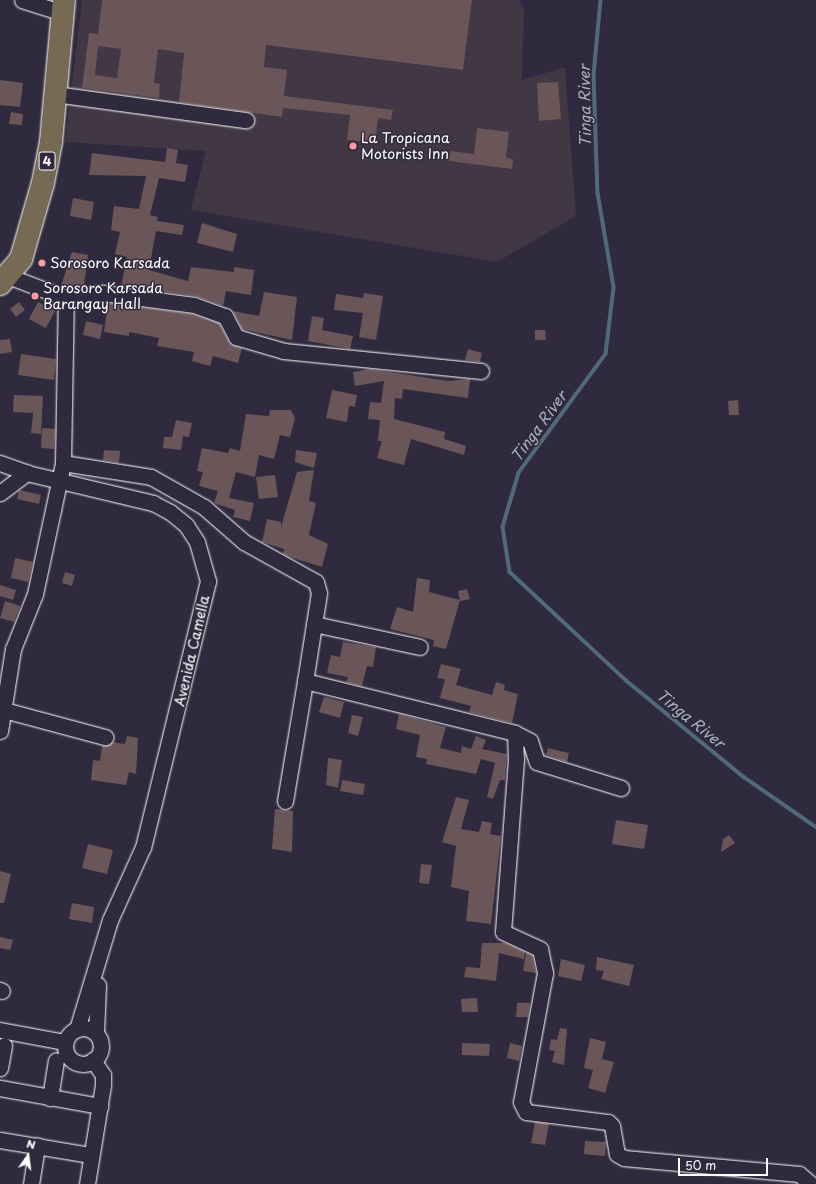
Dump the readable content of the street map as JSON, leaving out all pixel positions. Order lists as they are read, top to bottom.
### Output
{
  "streets": {
    "highway": ["4"],
    "street": ["Avenida Camella"]
  },
  "water": ["Tinga River"],
  "places": ["La Tropicana Motorists Inn", "Sorosoro Karsada", "Sorosoro Karsada Barangay Hall"],
  "scale_bar": "50 m",
  "north": "top"
}
